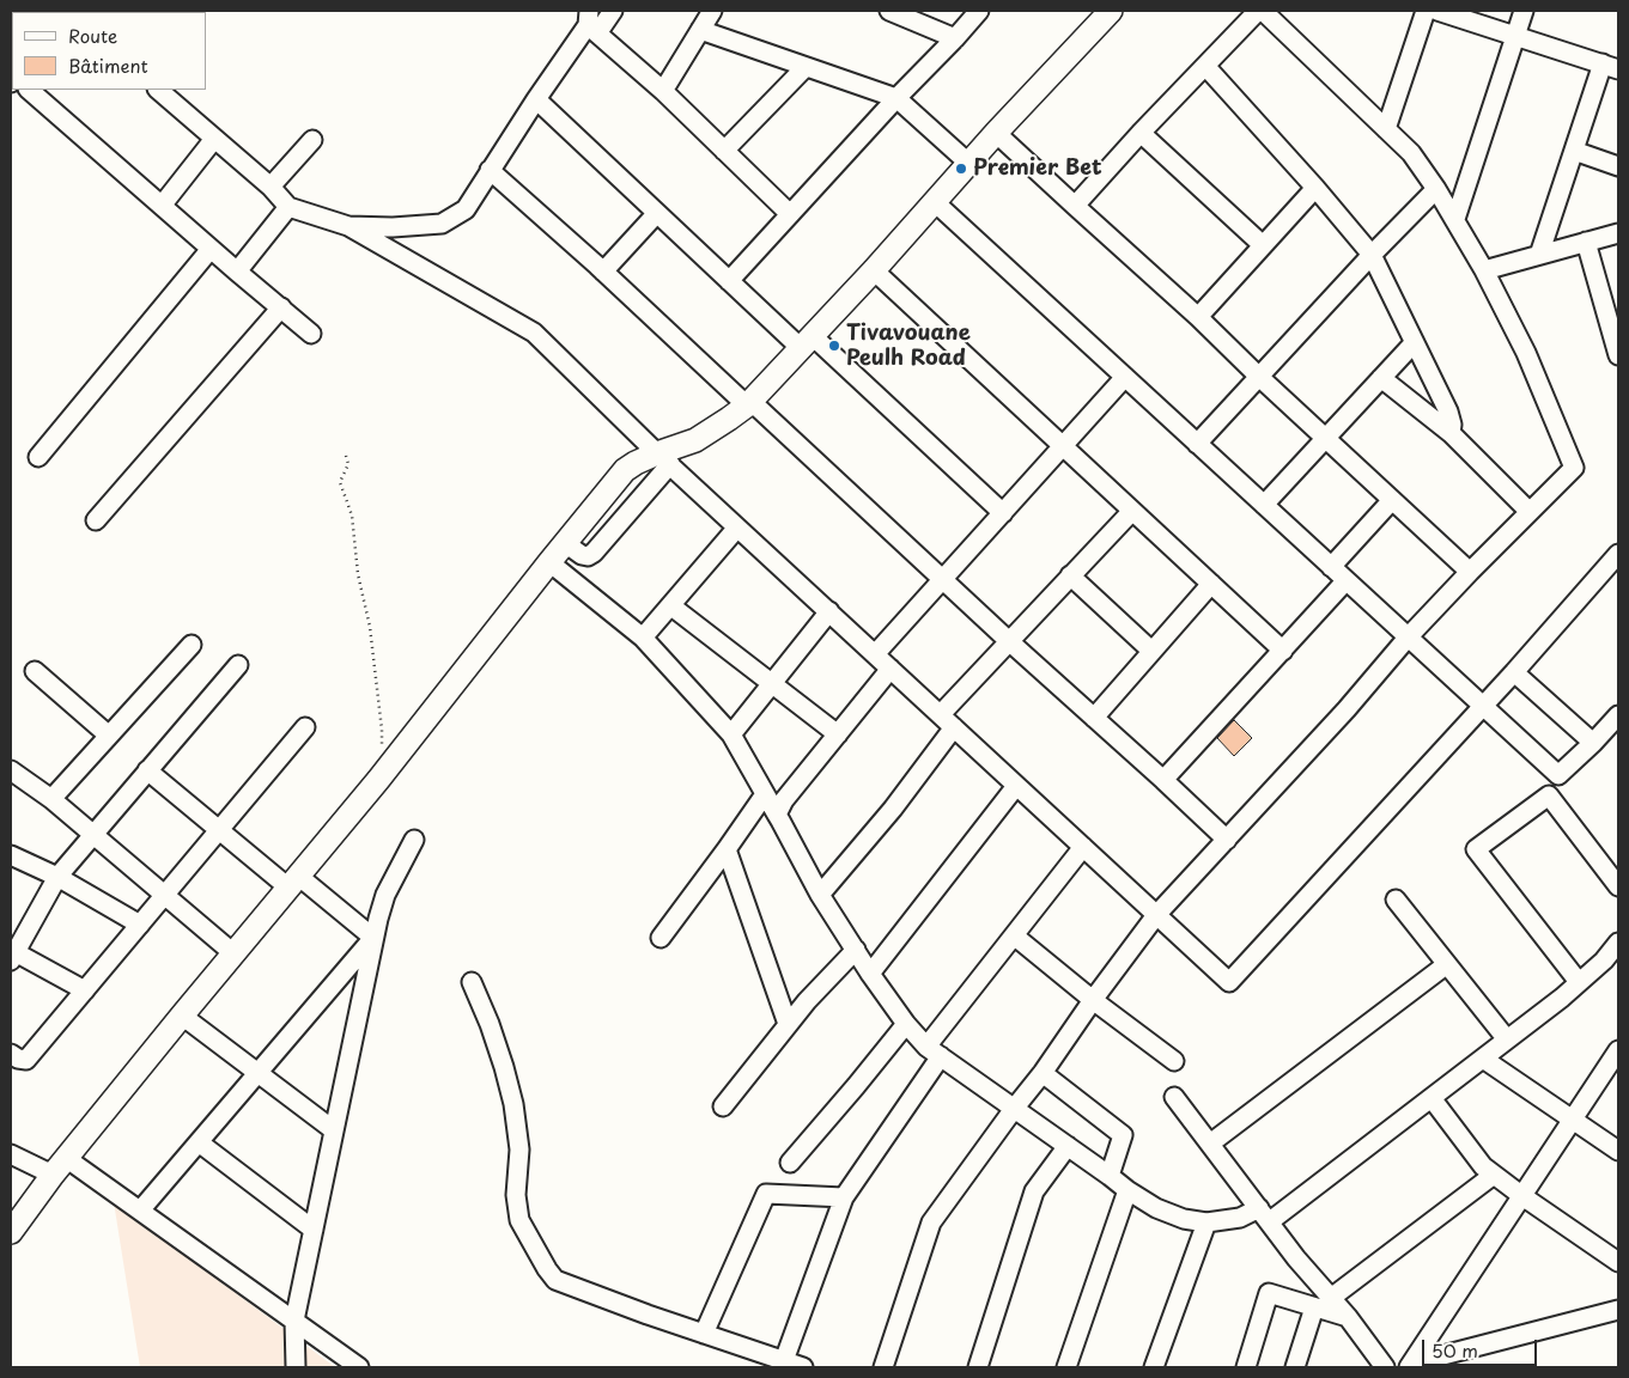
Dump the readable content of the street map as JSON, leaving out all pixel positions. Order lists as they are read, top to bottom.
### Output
{
  "places": ["Premier Bet", "Tivavouane Peulh Road"],
  "legend": ["Route", "Bâtiment"],
  "scale_bar": "50 m"
}
